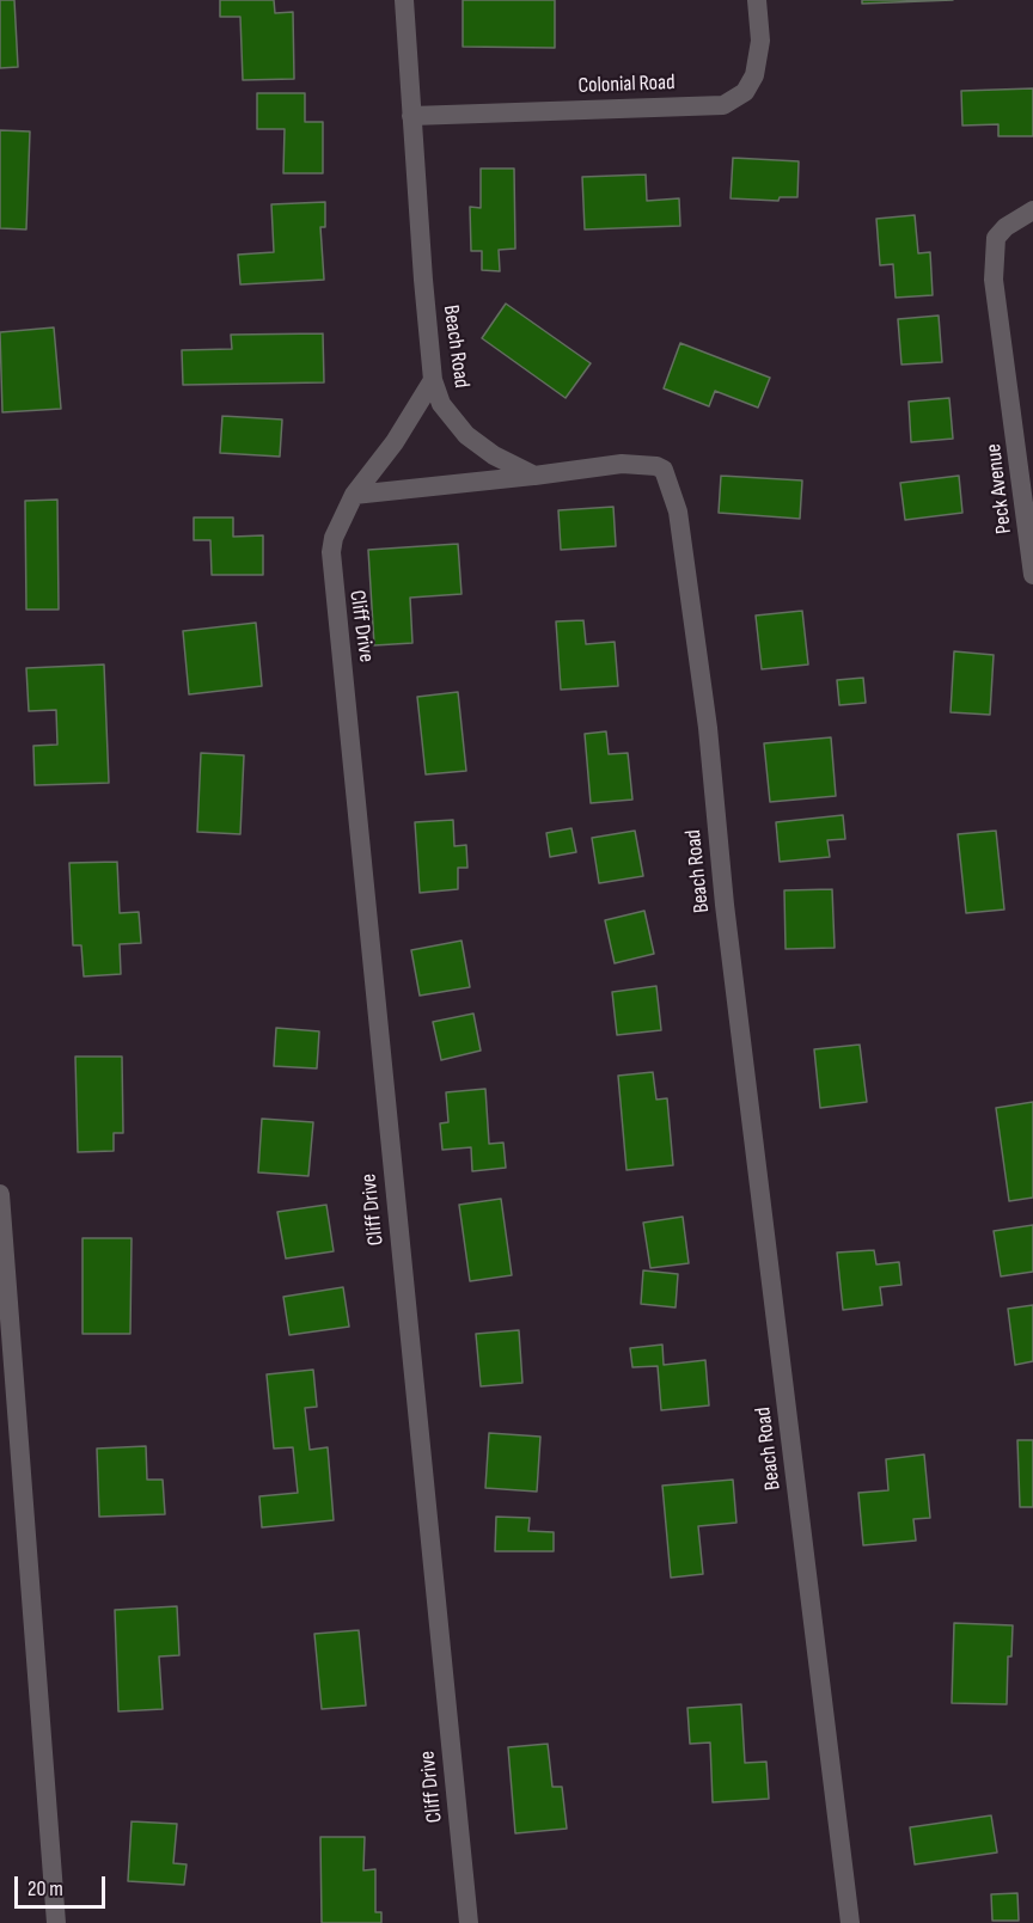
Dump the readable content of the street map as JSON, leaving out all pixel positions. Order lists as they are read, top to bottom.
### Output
{
  "streets": {
    "street": [
      "Colonial Road",
      "Beach Road",
      "Peck Avenue",
      "Cliff Drive"
    ]
  },
  "crossings": [
    ["Colonial Road", "Beach Road"],
    ["Beach Road", "Cliff Drive"]
  ],
  "scale_bar": "20 m"
}
